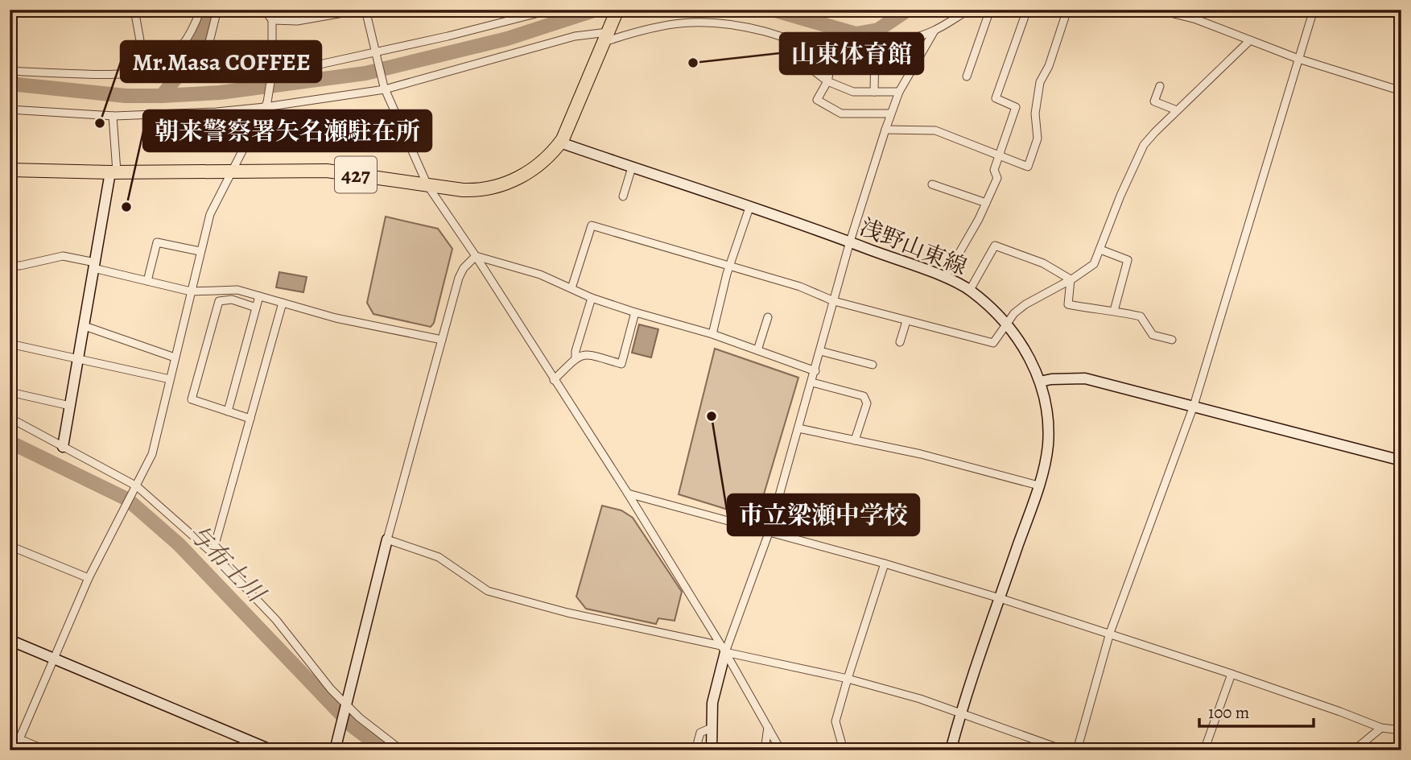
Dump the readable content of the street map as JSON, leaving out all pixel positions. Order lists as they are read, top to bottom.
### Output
{
  "streets": {
    "highway": ["427"],
    "street": ["浅野山東線"]
  },
  "crossings": [
    ["427", "浅野山東線"]
  ],
  "water": ["与布土川"],
  "places": [
    "山東体育館",
    "Mr.Masa COFFEE",
    "朝来警察署矢名瀬駐在所",
    "市立梁瀬中学校"
  ],
  "scale_bar": "100 m"
}
